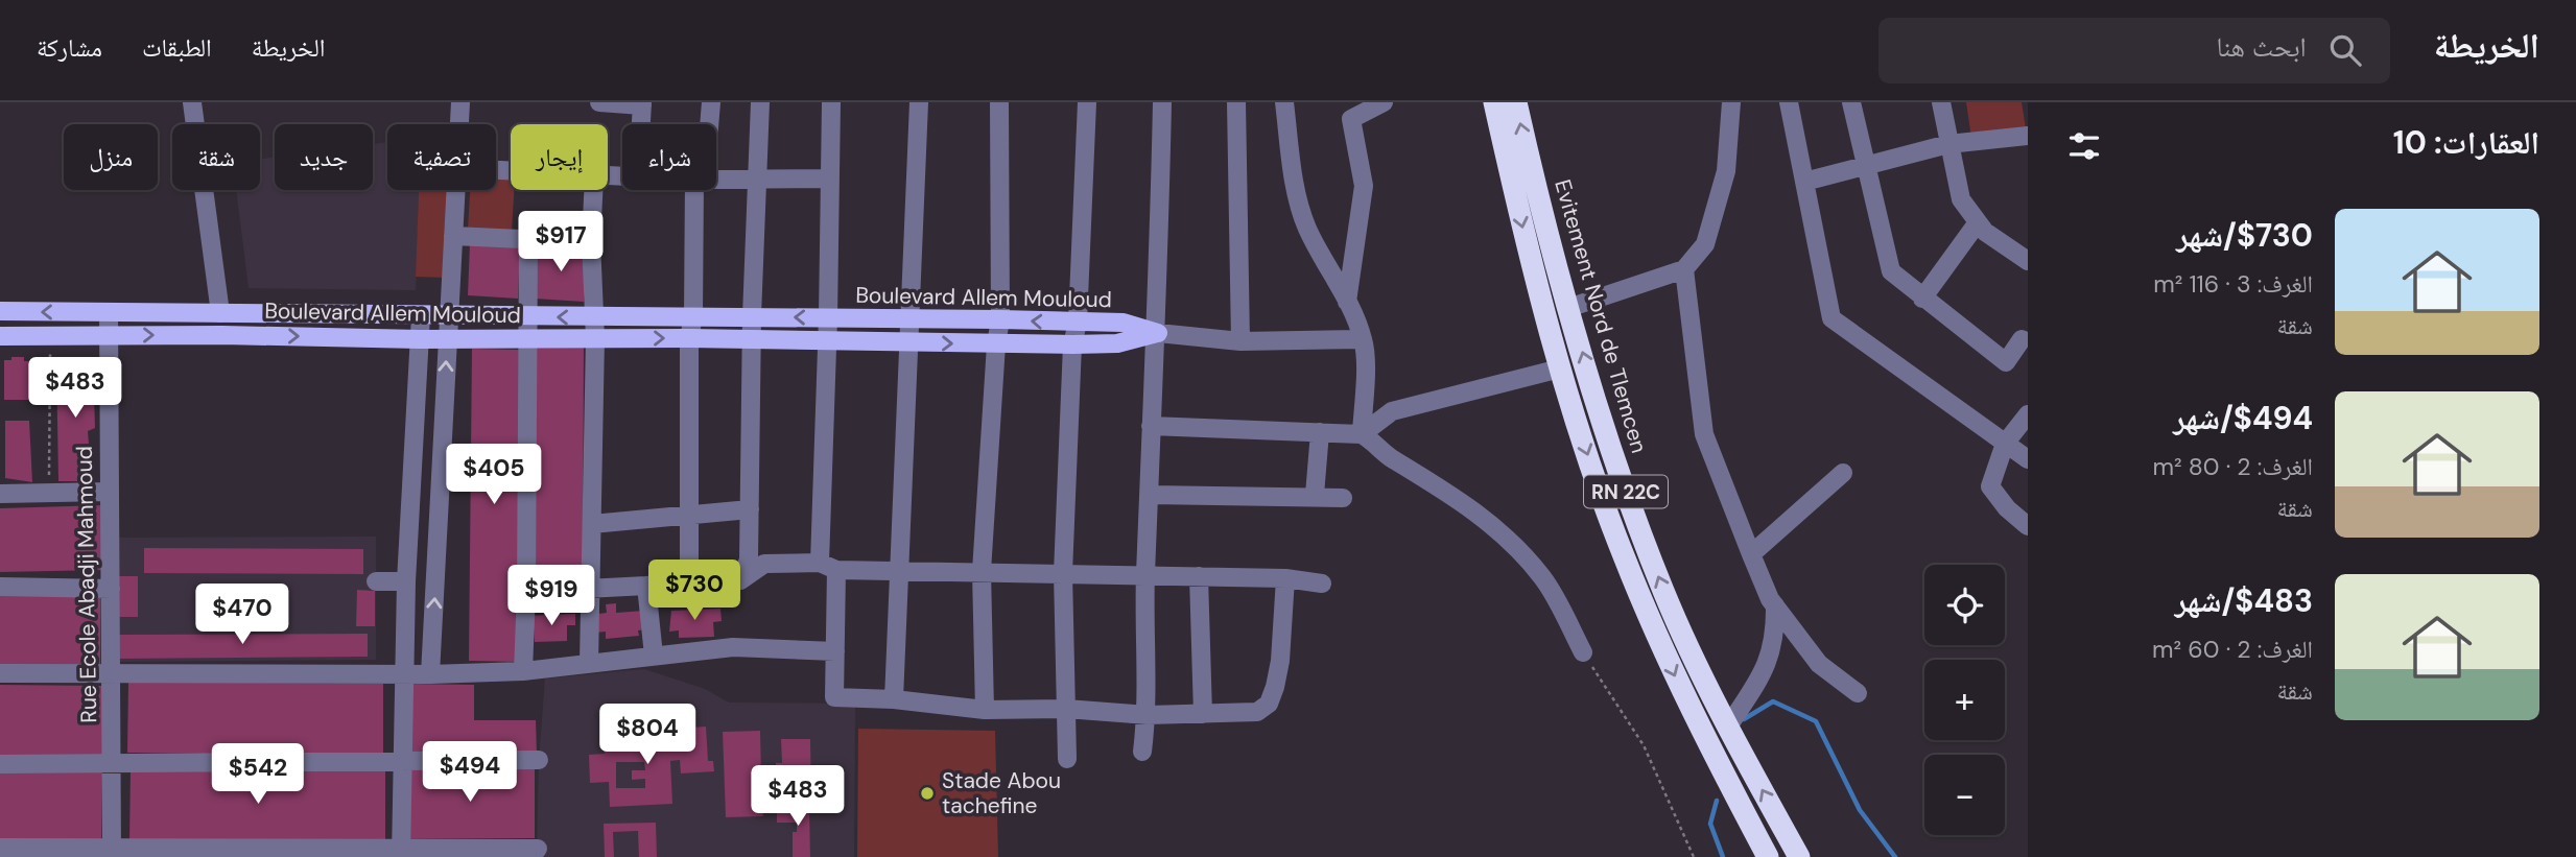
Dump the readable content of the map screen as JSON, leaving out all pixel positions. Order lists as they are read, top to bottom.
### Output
{
  "streets": {
    "highway": ["Evitement Nord de Tlemcen", "RN 22C"],
    "main road": ["Boulevard Allem Mouloud"],
    "street": ["Rue Ecole Abadji Mahmoud"]
  },
  "crossings": [
    ["Boulevard Allem Mouloud", "Rue Ecole Abadji Mahmoud"]
  ],
  "places": ["Stade Abou tachefine"],
  "page": {
    "header": "الخريطة",
    "search": "ابحث هنا",
    "nav": ["الخريطة", "الطبقات", "مشاركة"],
    "heading": "العقارات: 10",
    "chip": [
      "شراء",
      "إيجار",
      "تصفية",
      "جديد",
      "شقة",
      "منزل"
    ],
    "list": [
      {
        "name": "$730/شهر",
        "note": "الغرف: 3 · 116 m² · شقة"
      },
      {
        "name": "$494/شهر",
        "note": "الغرف: 2 · 80 m² · شقة"
      },
      {
        "name": "$483/شهر",
        "note": "الغرف: 2 · 60 m² · شقة"
      }
    ],
    "price": [
      "$917",
      "$483",
      "$405",
      "$730",
      "$919",
      "$470",
      "$804",
      "$494",
      "$542",
      "$483"
    ],
    "map_buttons": ["+", "−"]
  }
}
